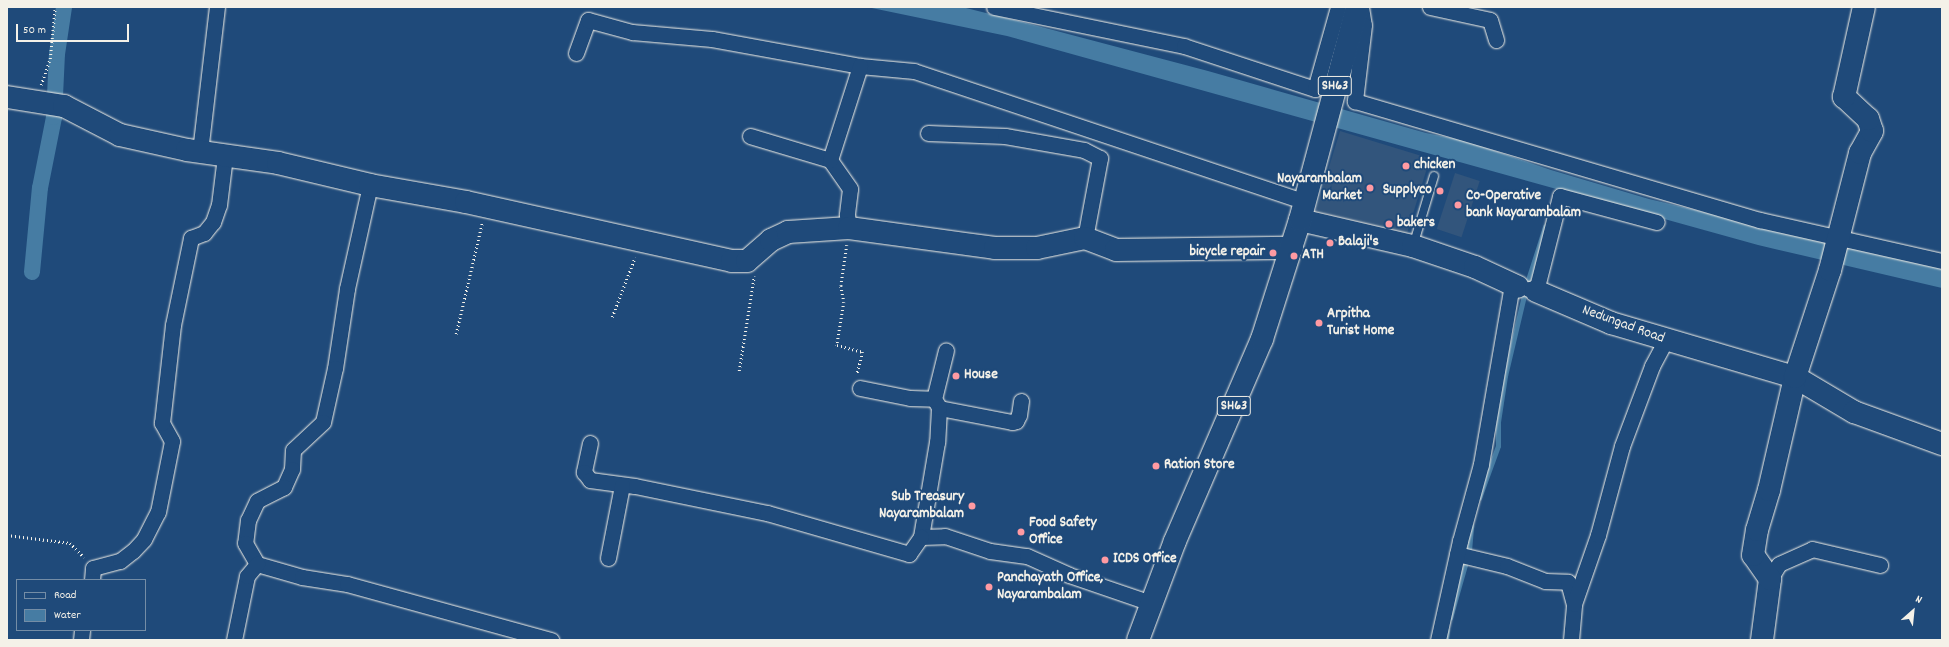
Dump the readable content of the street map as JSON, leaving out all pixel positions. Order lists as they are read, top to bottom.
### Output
{
  "streets": {
    "street": ["SH63", "Nedungad Road"]
  },
  "crossings": [
    ["SH63", "Nedungad Road"]
  ],
  "places": [
    "chicken",
    "Nayarambalam Market",
    "Supplyco",
    "Co-Operative bank Nayarambalam",
    "bakers",
    "Balaji's",
    "bicycle repair",
    "ATH",
    "Arpitha Turist Home",
    "House",
    "Ration Store",
    "Sub Treasury Nayarambalam",
    "Food Safety Office",
    "ICDS Office",
    "Panchayath Office, Nayarambalam"
  ],
  "legend": ["Road", "Water"],
  "scale_bar": "50 m",
  "north": "top right"
}
